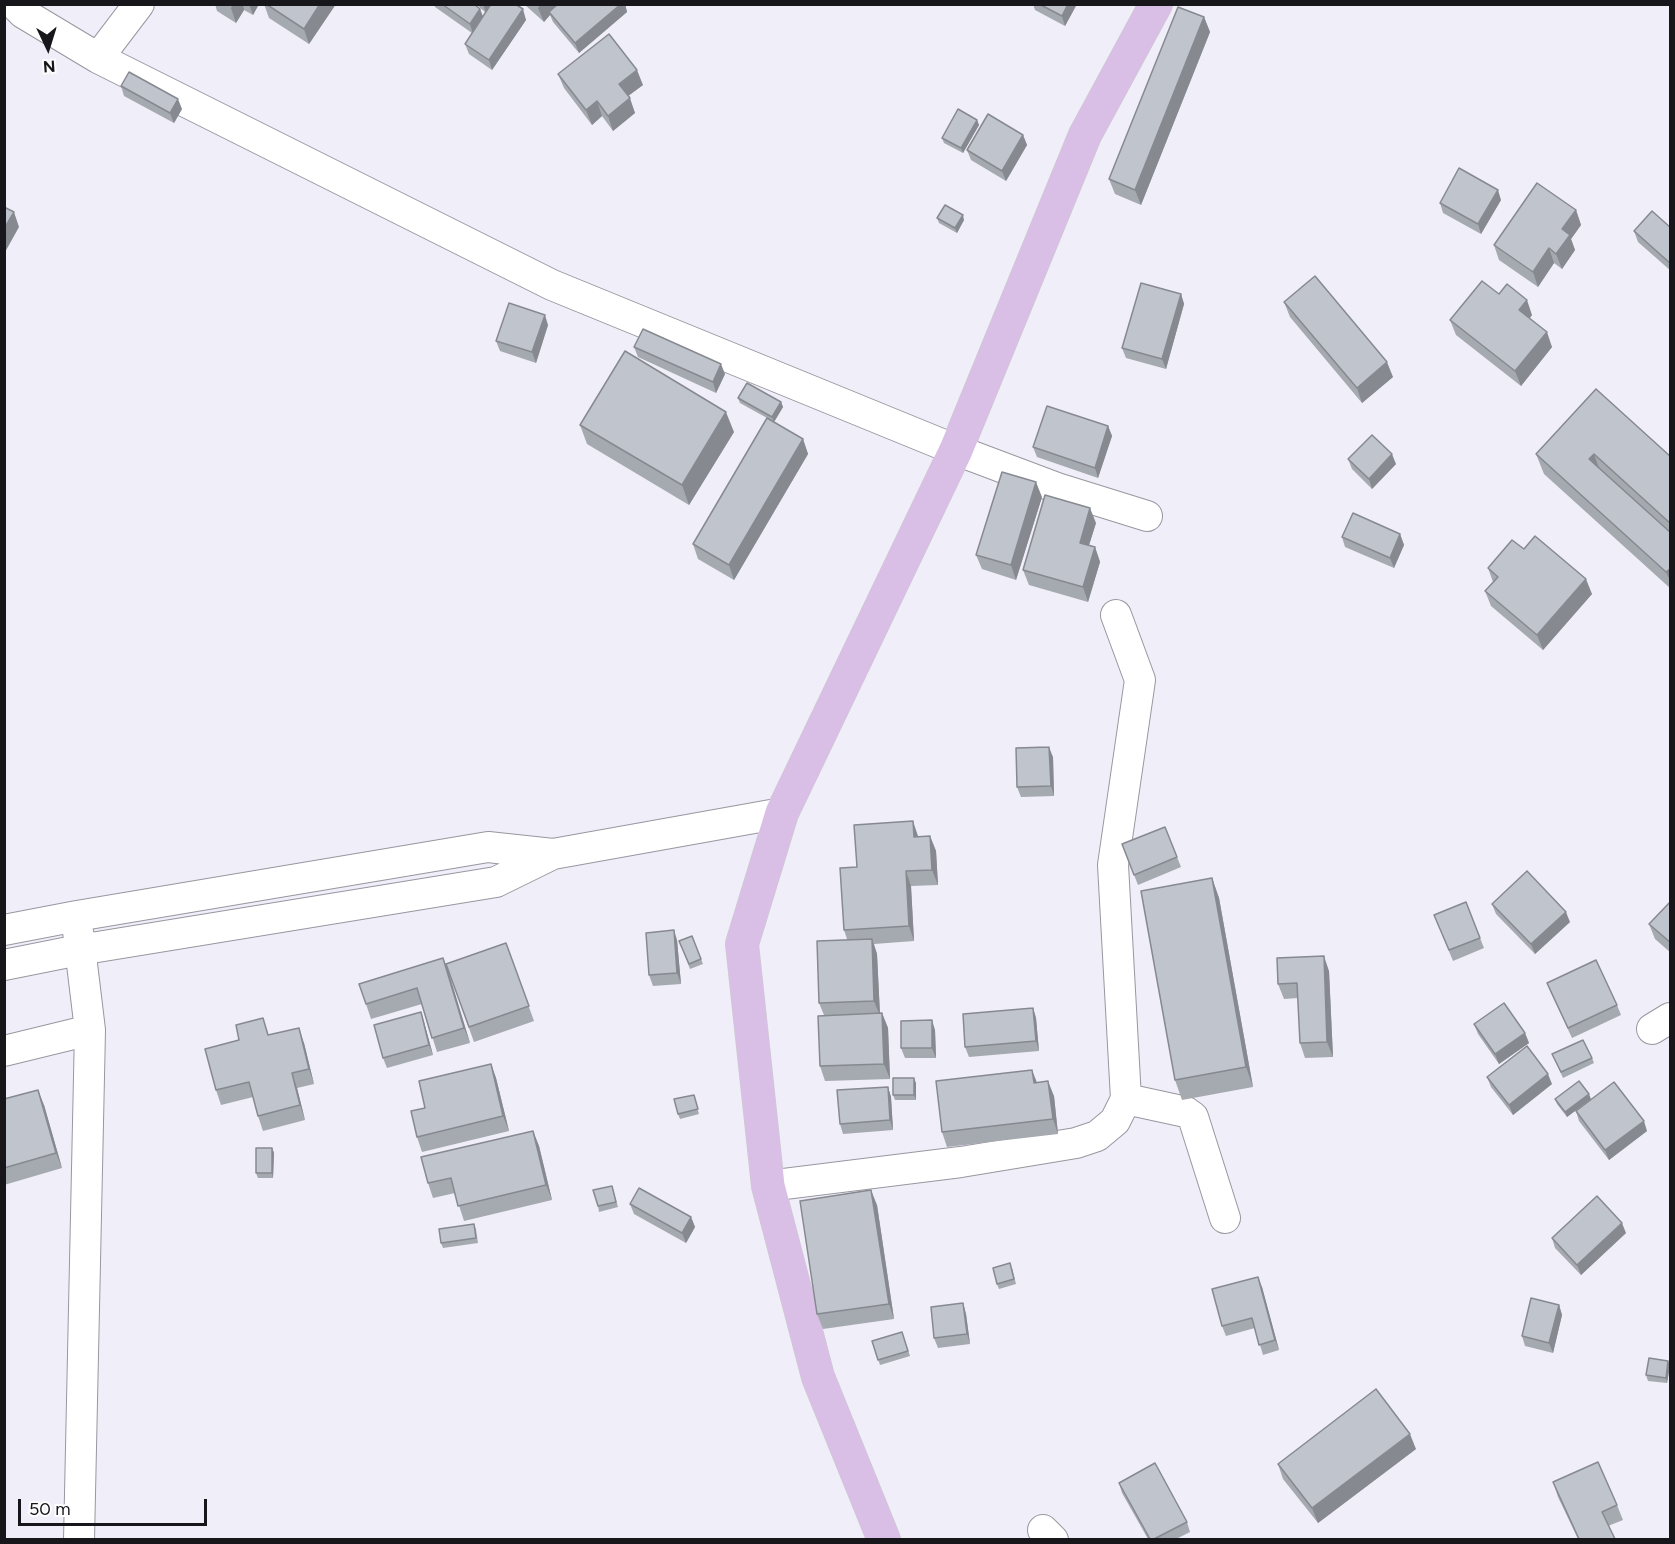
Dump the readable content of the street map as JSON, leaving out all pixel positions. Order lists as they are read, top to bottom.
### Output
{
  "scale_bar": "50 m",
  "north": "bottom"
}
